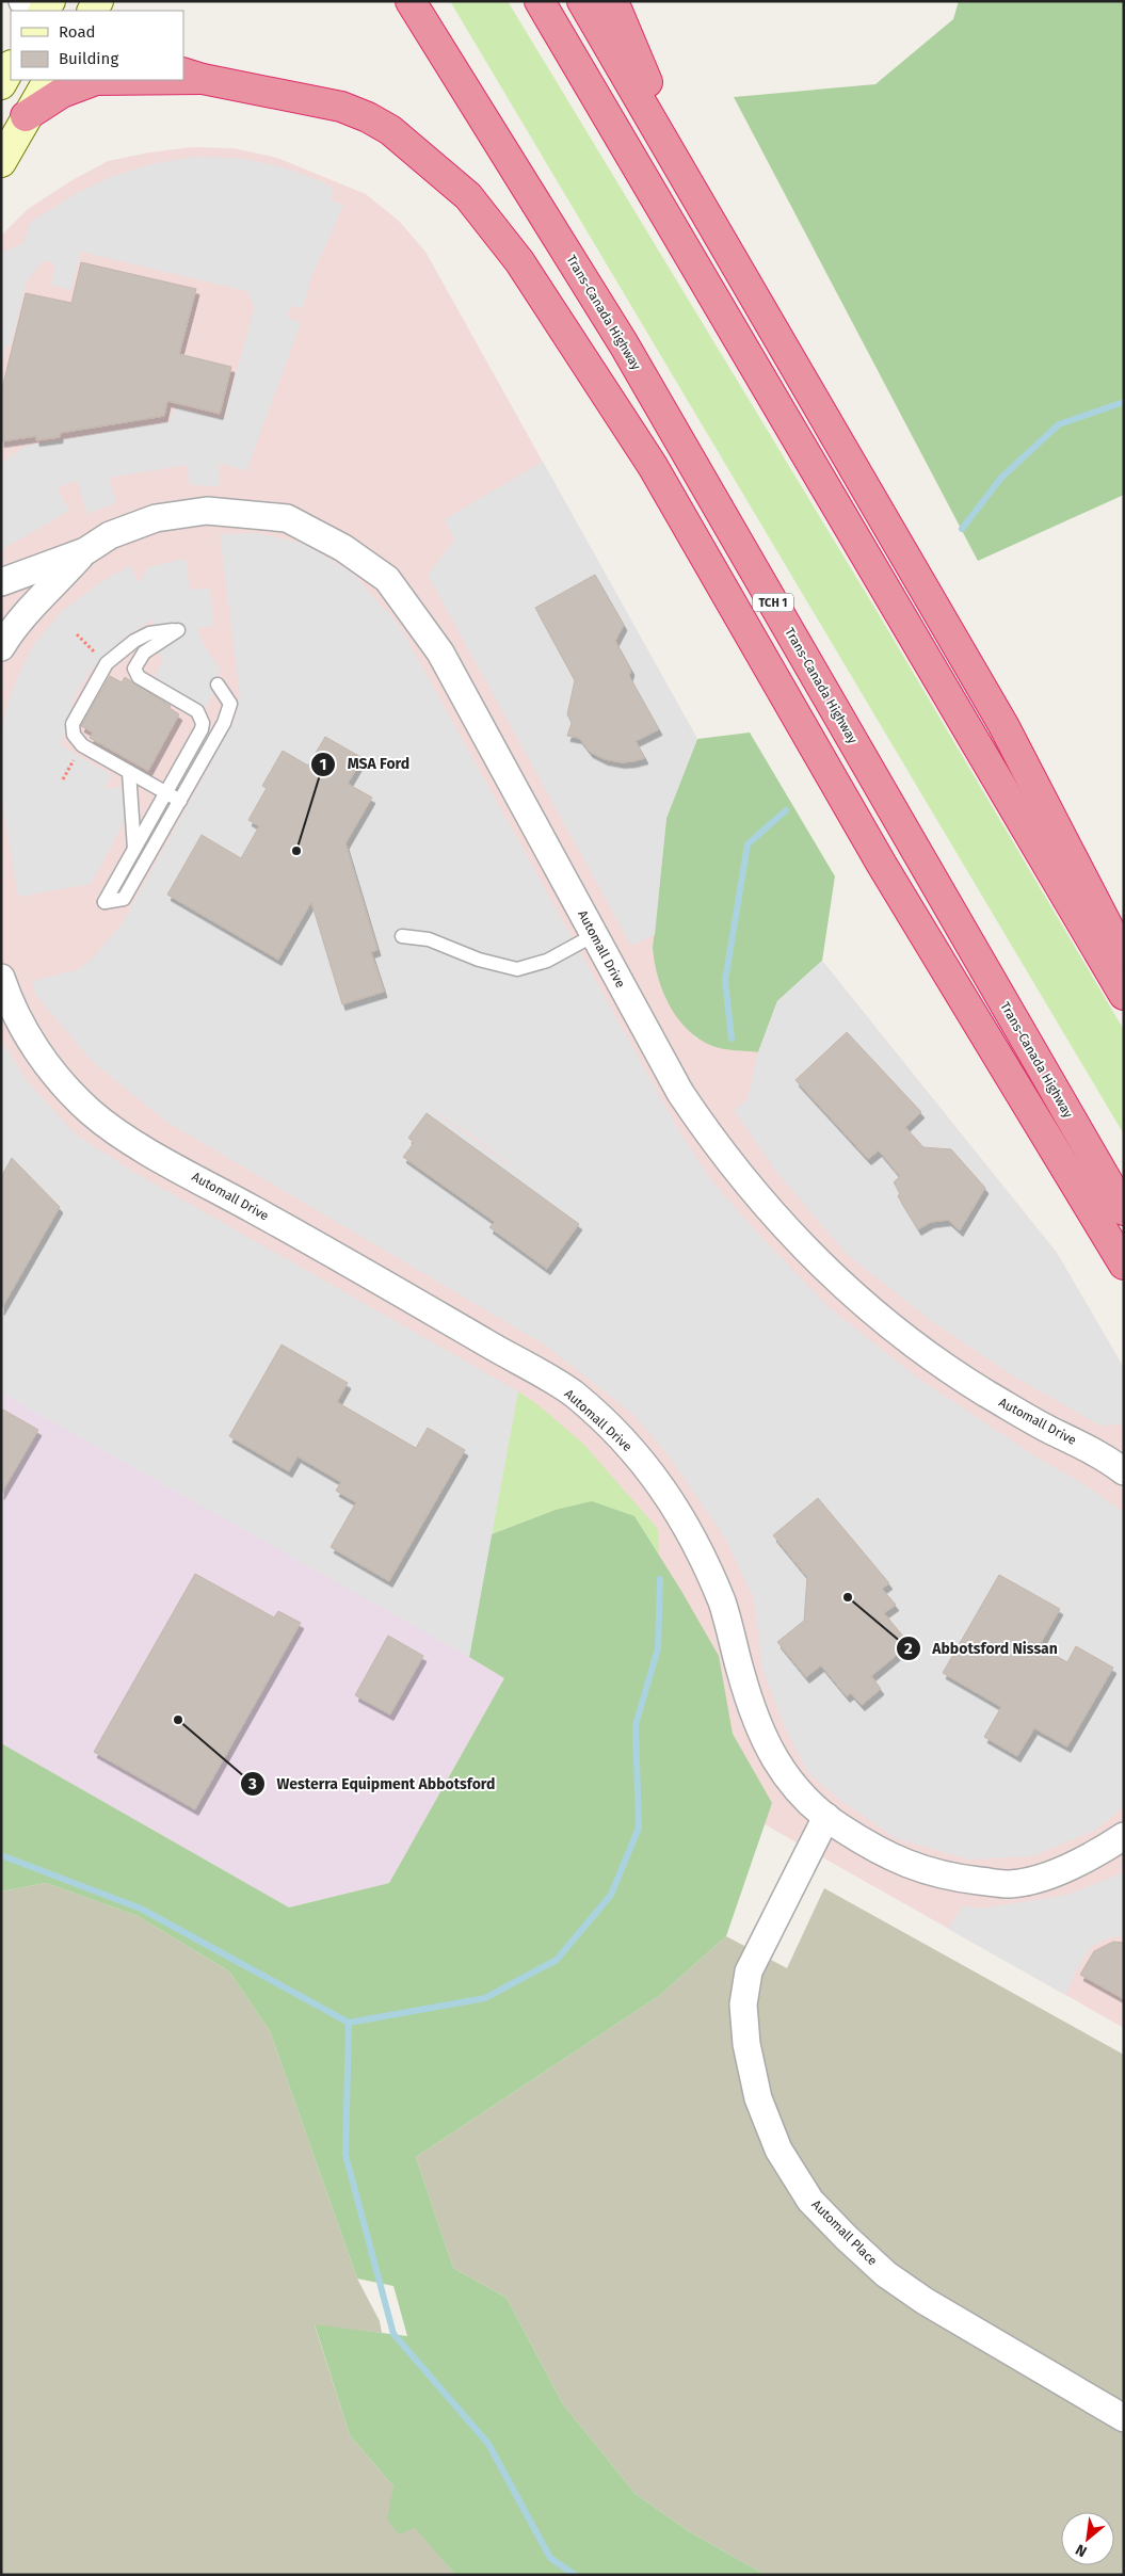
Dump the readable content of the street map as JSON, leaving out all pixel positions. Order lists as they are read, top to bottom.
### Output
{
  "streets": {
    "highway": ["Trans-Canada Highway", "TCH 1"],
    "street": ["Automall Drive", "Automall Place"]
  },
  "crossings": [
    ["Automall Drive", "Automall Place"]
  ],
  "places": ["MSA Ford", "Abbotsford Nissan", "Westerra Equipment Abbotsford"],
  "legend": ["Road", "Building"],
  "north": "bottom left"
}
